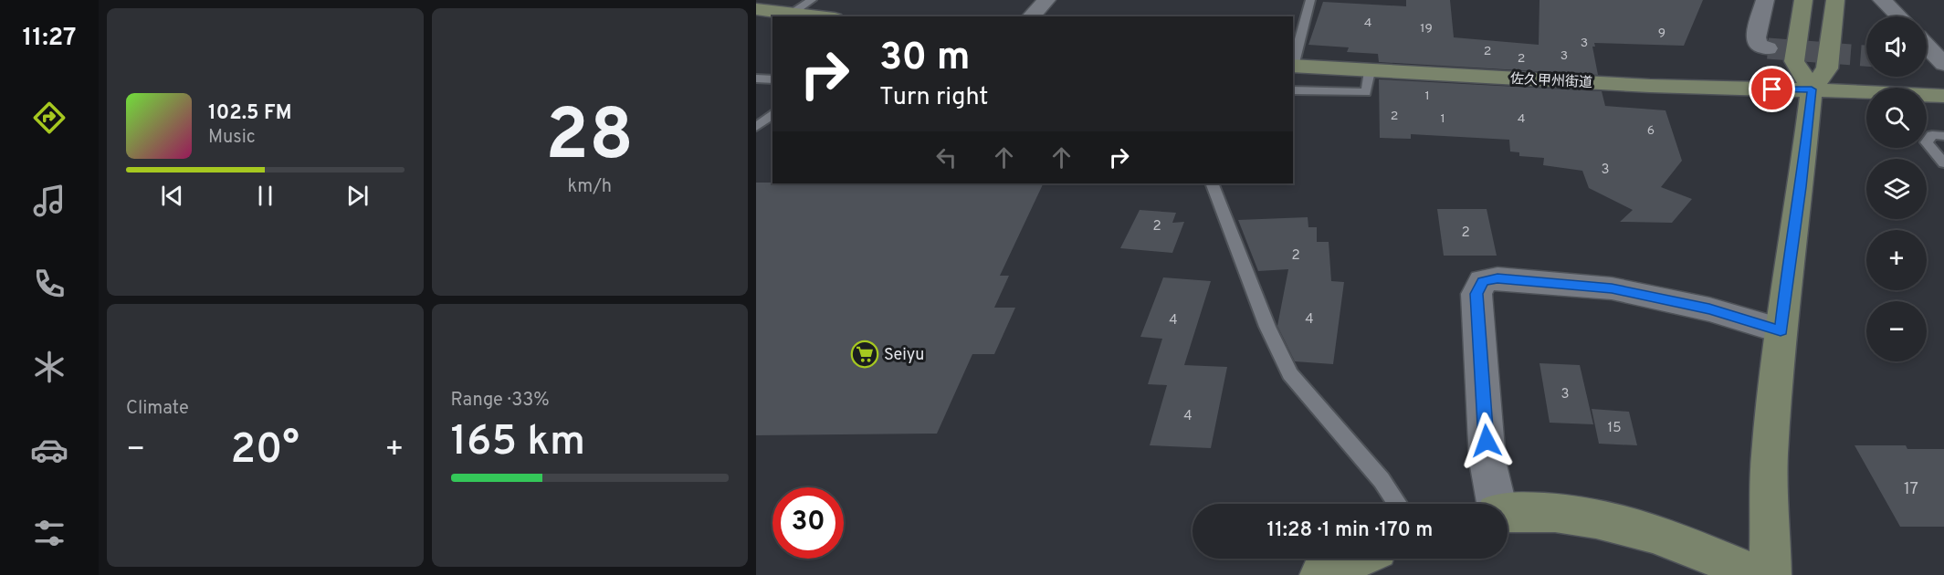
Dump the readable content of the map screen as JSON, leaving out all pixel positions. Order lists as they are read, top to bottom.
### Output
{
  "streets": {
    "main road": ["佐久甲州街道"]
  },
  "places": {
    "supermarket": ["Seiyu"]
  },
  "house_numbers": [
    "4",
    "19",
    "9",
    "3",
    "2",
    "3",
    "2",
    "1",
    "2",
    "1",
    "4",
    "6",
    "3",
    "2",
    "2",
    "2",
    "4",
    "4",
    "3",
    "4",
    "15",
    "17"
  ],
  "page": {
    "tabs": "11:27",
    "tile": [
      ["28", "km/h"],
      "Climate",
      ["Range · 33%", "165 km"]
    ],
    "map_buttons": ["+", "−"],
    "turn": ["30 m", "Turn right"],
    "song": ["102.5 FM", "Music"],
    "heat": ["−", "20°", "+"],
    "limit": "30",
    "trip": "11:28 · 1 min · 170 m"
  }
}
